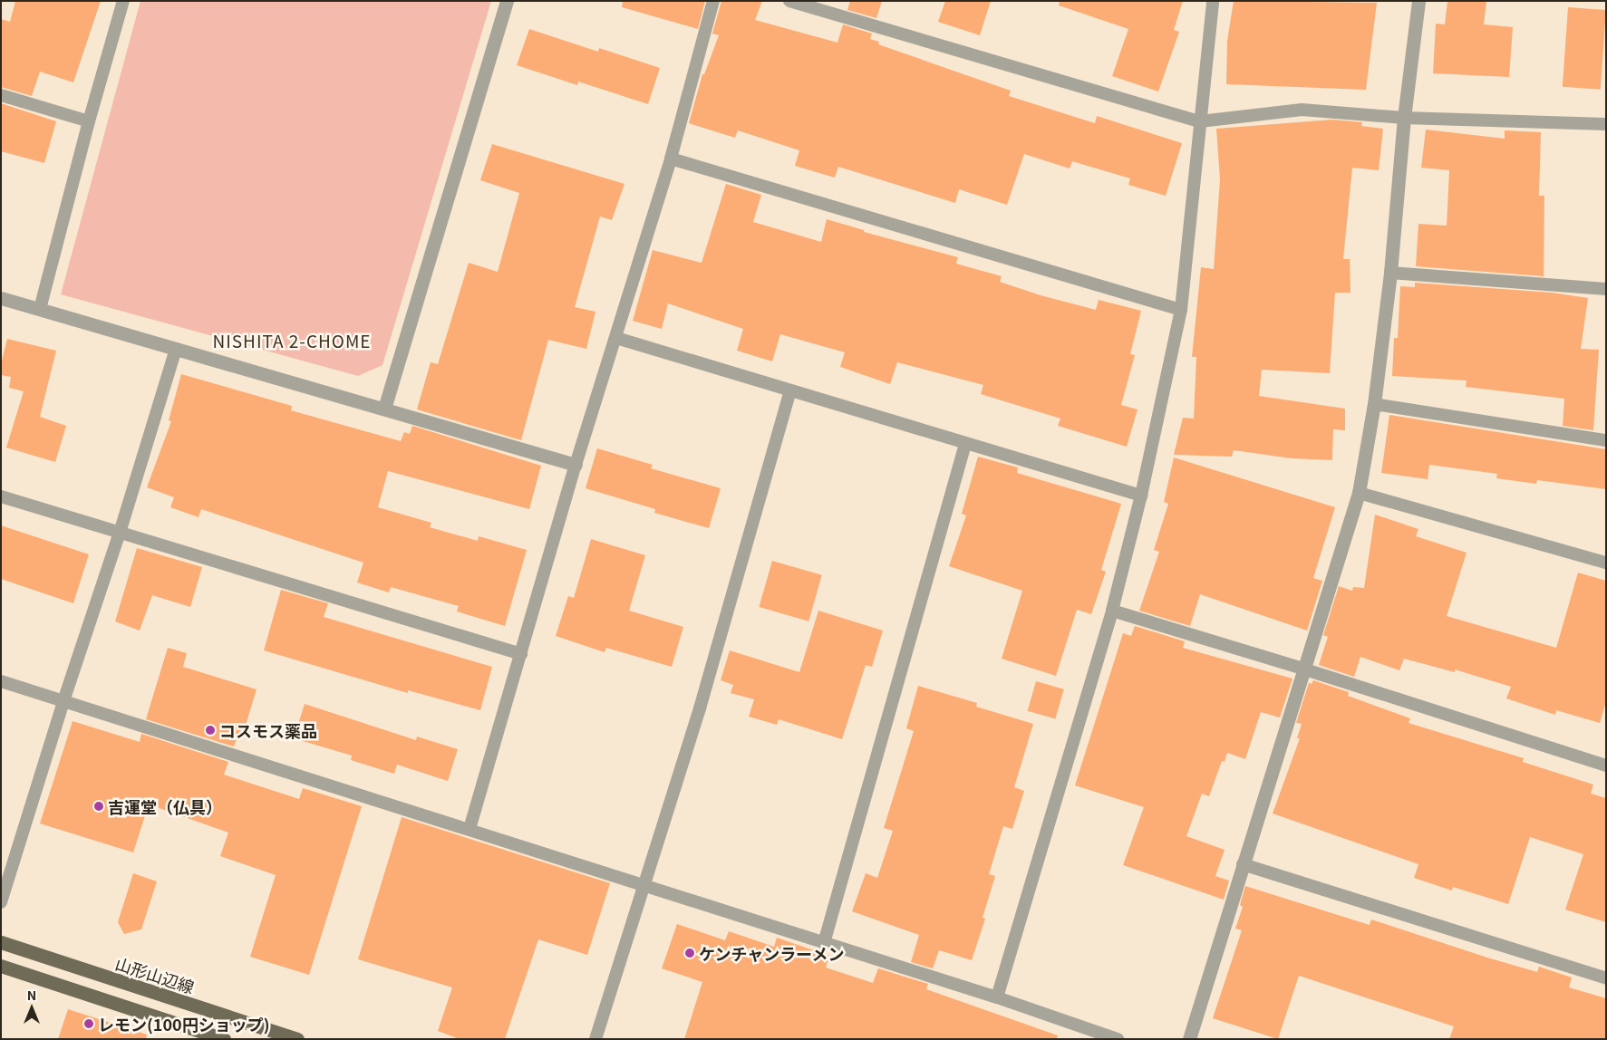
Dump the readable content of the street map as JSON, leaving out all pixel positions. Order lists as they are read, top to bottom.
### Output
{
  "streets": {
    "main road": ["山形山辺線"]
  },
  "districts": ["NISHITA 2-CHOME"],
  "places": [
    "コスモス薬品",
    "吉運堂（仏具）",
    "ケンチャンラーメン",
    "レモン(100円ショップ)"
  ],
  "north": "top"
}
